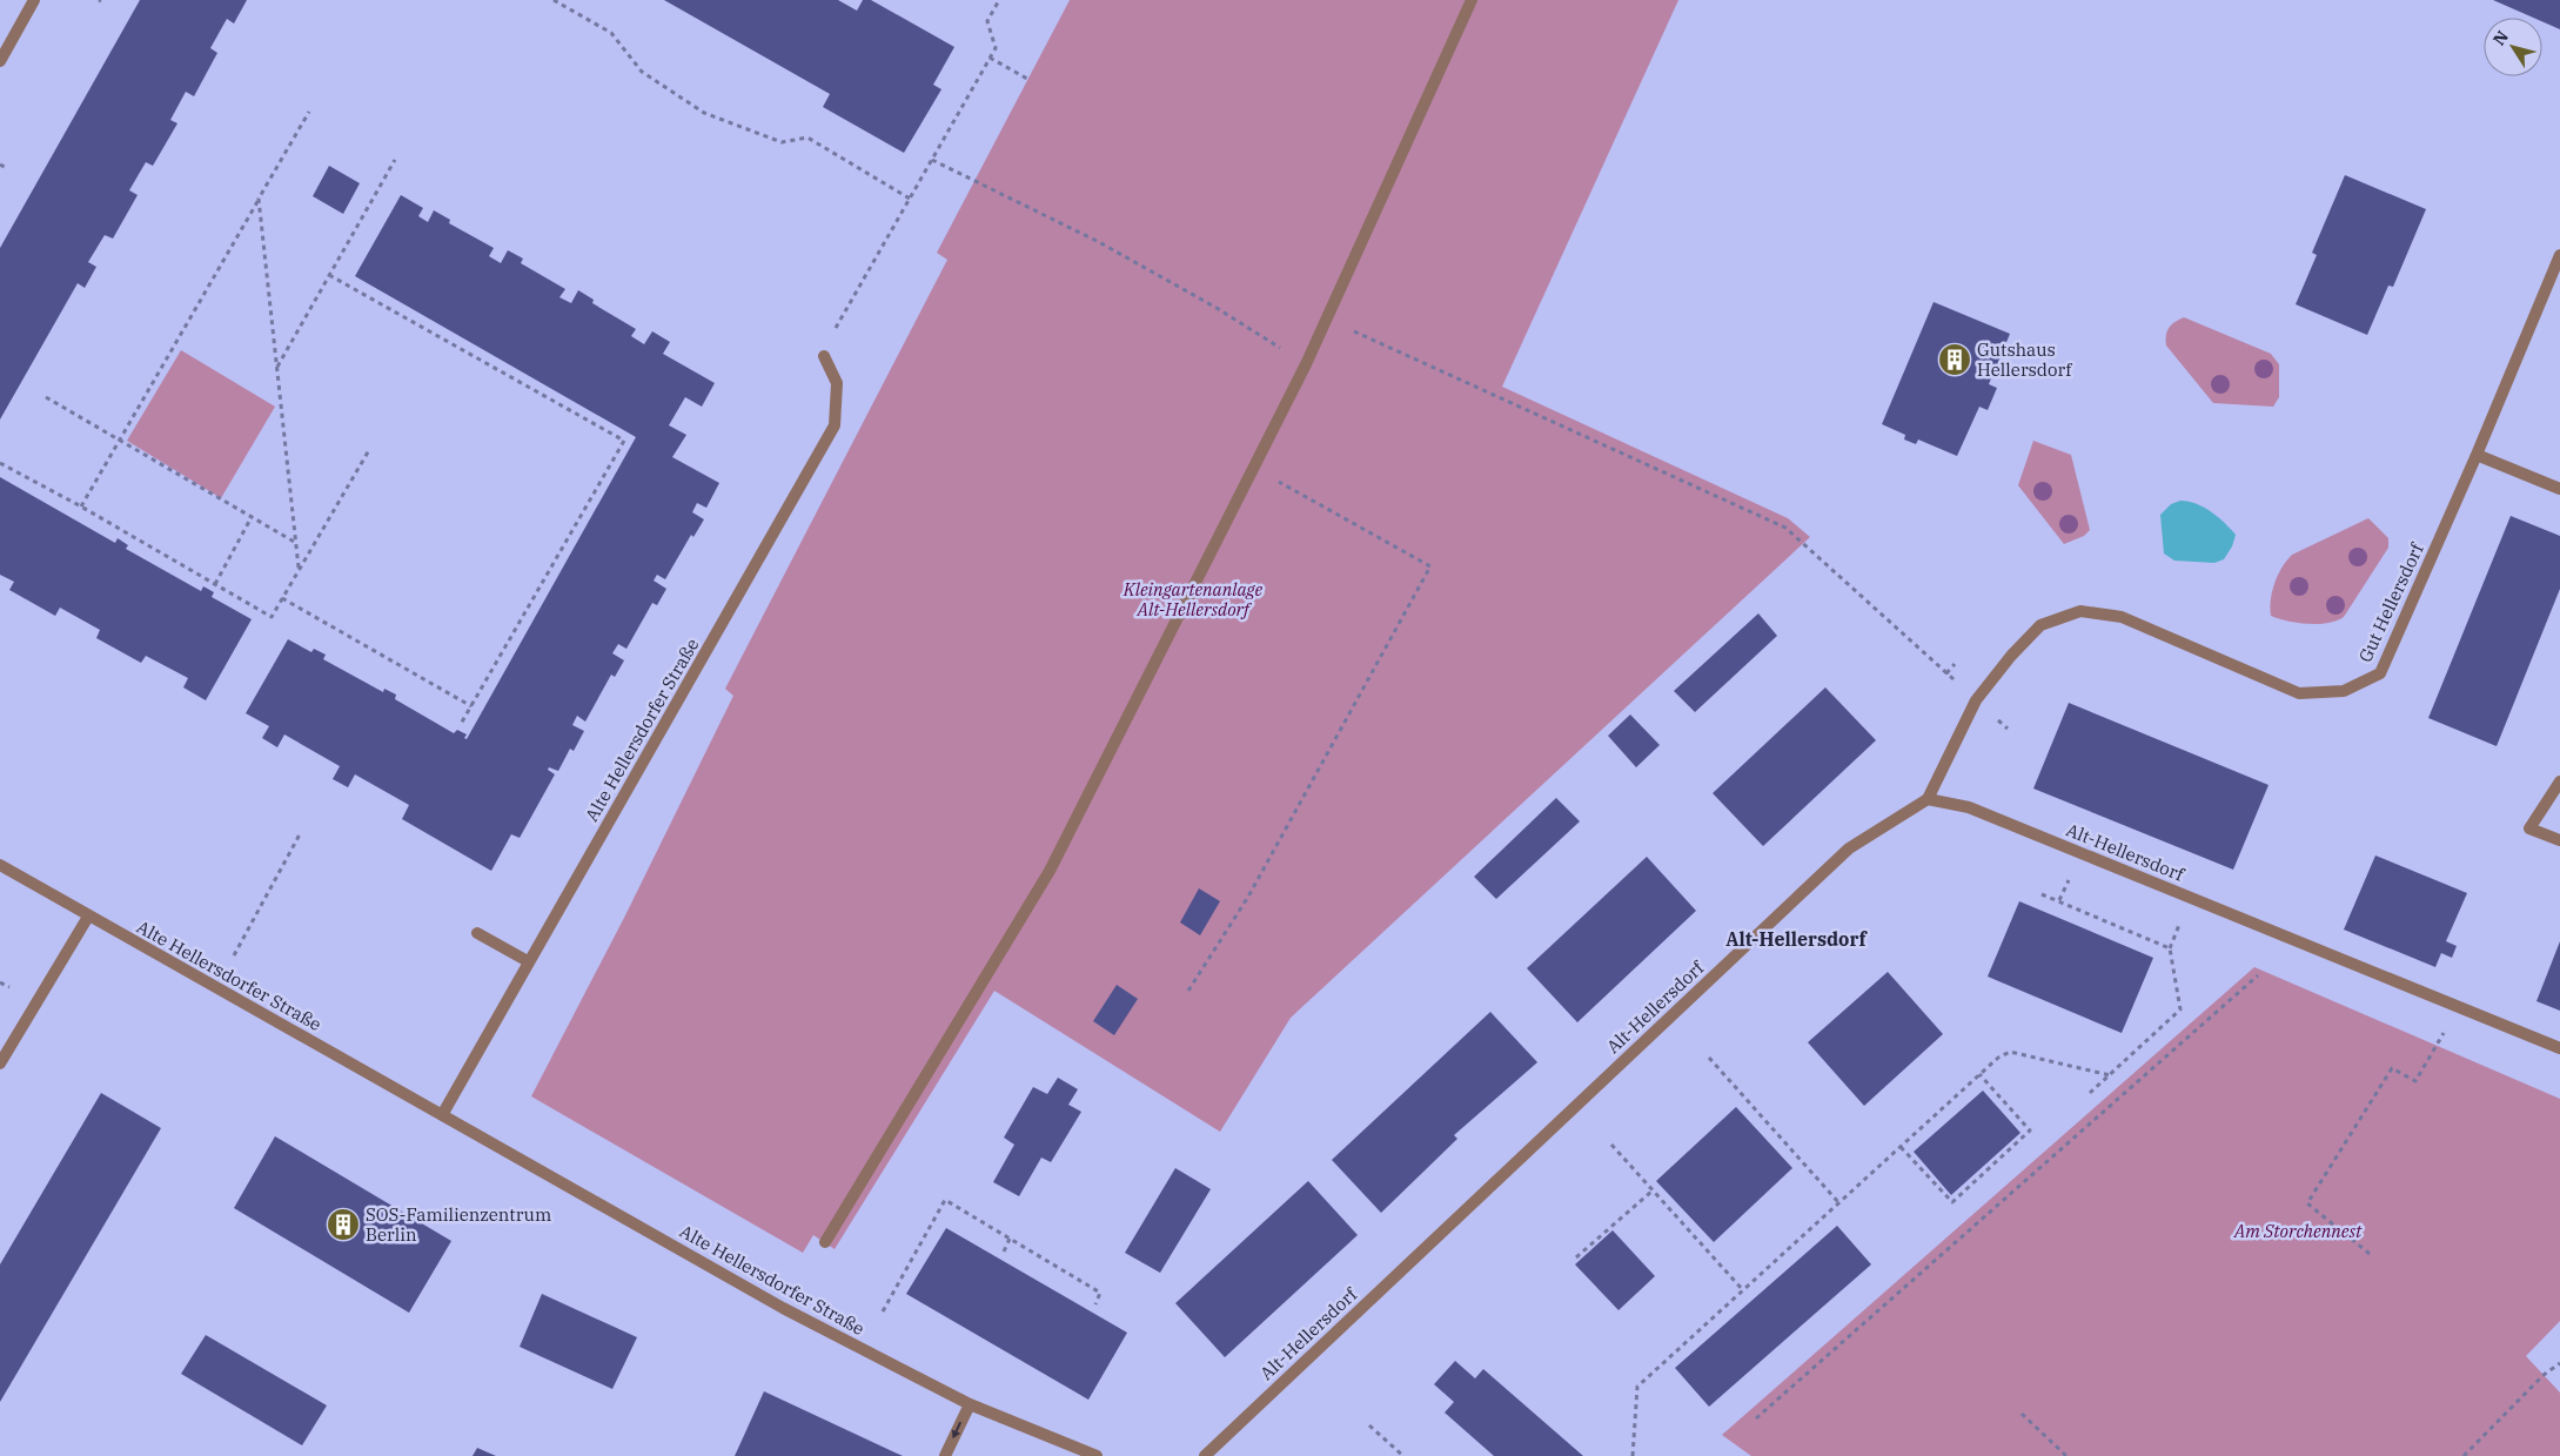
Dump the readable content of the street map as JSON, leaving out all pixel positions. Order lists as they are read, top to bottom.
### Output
{
  "streets": {
    "street": ["Gut Hellersdorf", "Alte Hellersdorfer Straße", "Alt-Hellersdorf"]
  },
  "crossings": [
    ["Gut Hellersdorf", "Alt-Hellersdorf"]
  ],
  "districts": ["Alt-Hellersdorf"],
  "parks": ["Kleingartenanlage Alt-Hellersdorf", "Am Storchennest"],
  "places": {
    "building": ["Gutshaus Hellersdorf", "SOS-Familienzentrum Berlin"]
  },
  "north": "top left"
}
